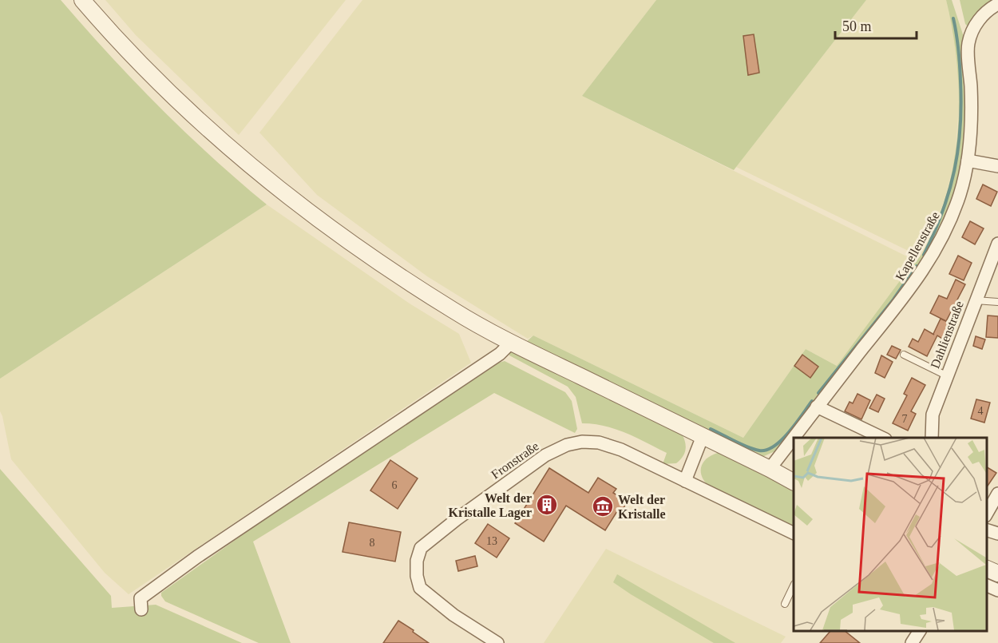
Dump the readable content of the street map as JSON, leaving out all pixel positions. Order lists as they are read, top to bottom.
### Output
{
  "streets": {
    "street": ["Kapellenstraße", "Dahlienstraße", "Fronstraße"]
  },
  "places": {
    "building": ["Welt der Kristalle Lager"],
    "museum": ["Welt der Kristalle"]
  },
  "house_numbers": [
    "4",
    "7",
    "6",
    "13",
    "8"
  ],
  "scale_bar": "50 m"
}
